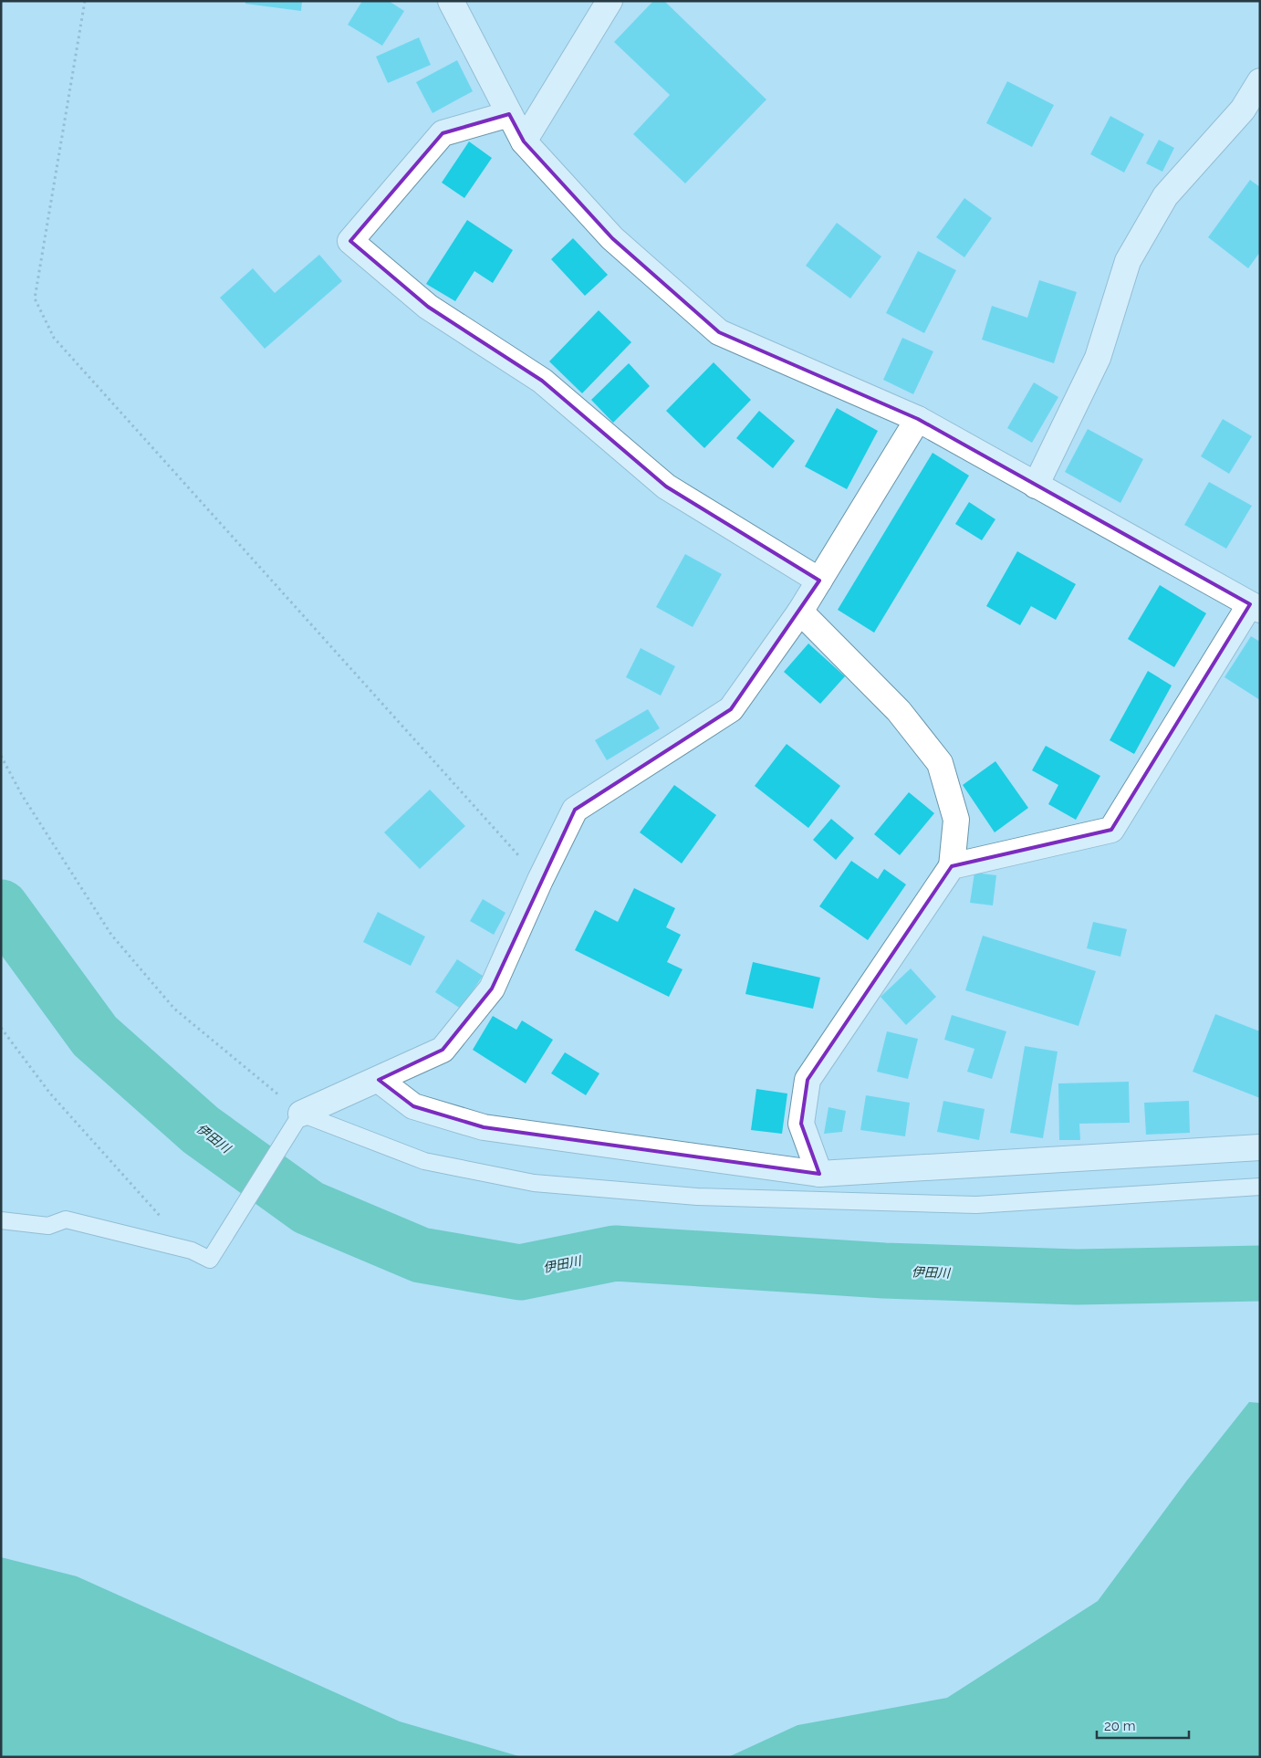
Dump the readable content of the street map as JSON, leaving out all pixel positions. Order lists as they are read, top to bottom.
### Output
{
  "water": ["伊田川"],
  "scale_bar": "20 m"
}
